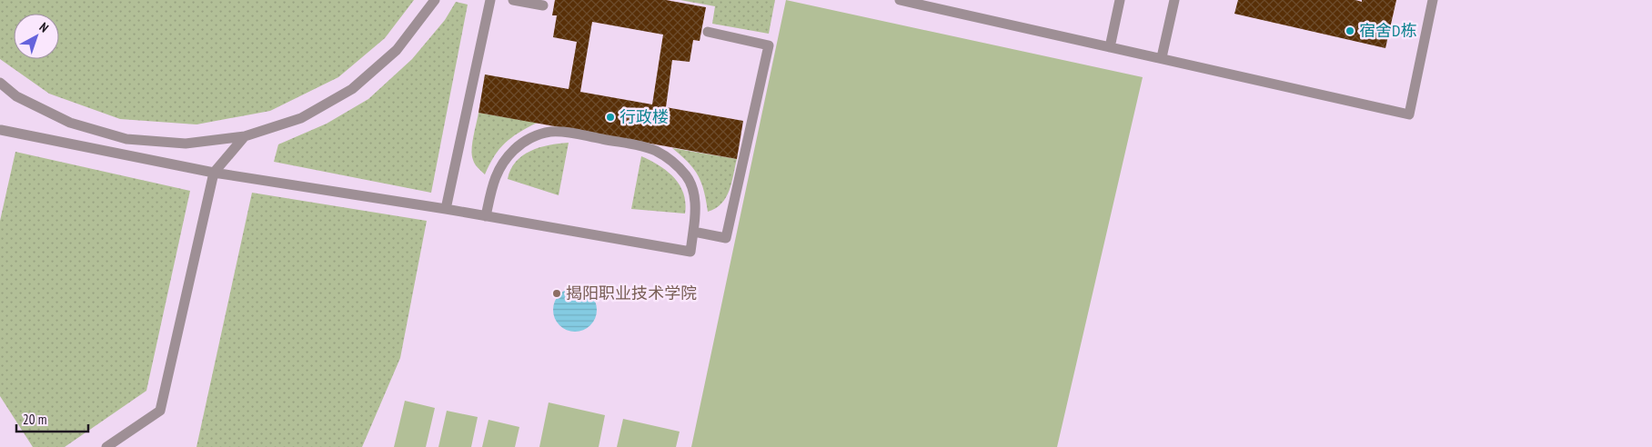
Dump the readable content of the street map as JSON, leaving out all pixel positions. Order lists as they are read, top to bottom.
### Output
{
  "places": ["宿舍D栋", "行政楼", "揭阳职业技术学院"],
  "scale_bar": "20 m",
  "north": "top right"
}
